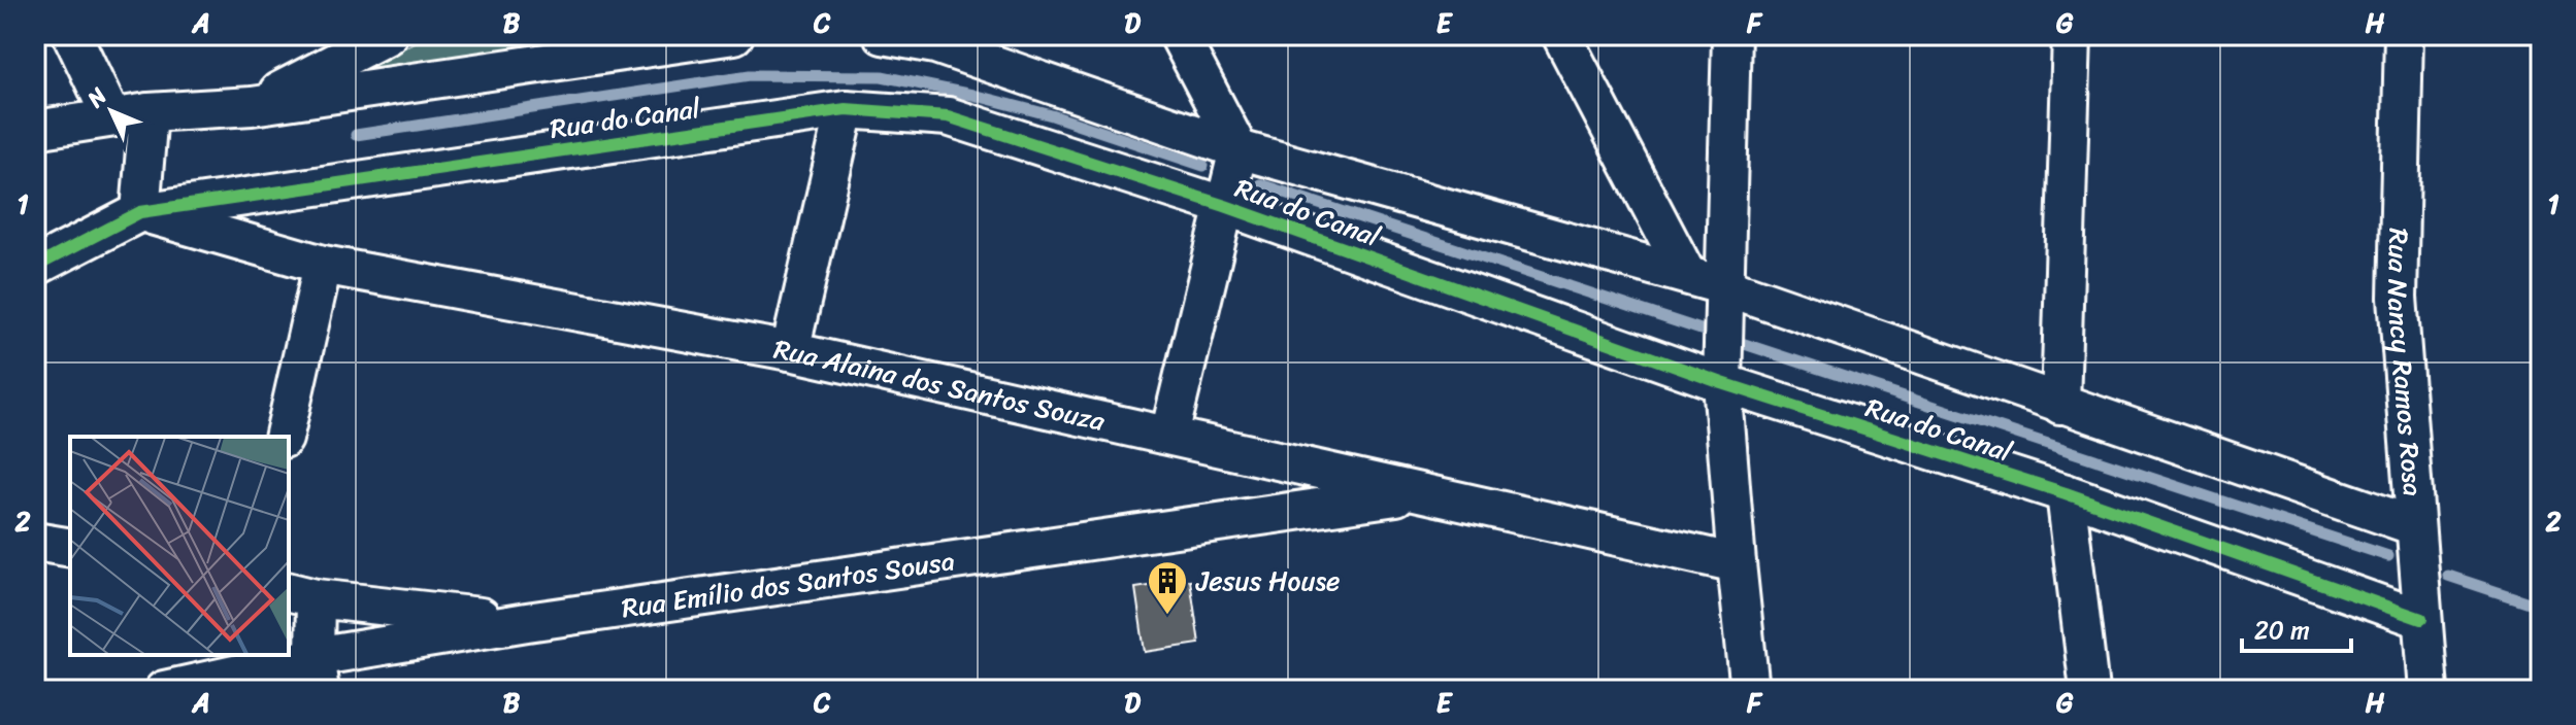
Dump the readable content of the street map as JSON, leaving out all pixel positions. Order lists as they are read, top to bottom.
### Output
{
  "streets": {
    "street": [
      "Rua do Canal",
      "Rua Nancy Ramos Rosa",
      "Rua Alaina dos Santos Souza",
      "Rua Emílio dos Santos Sousa"
    ]
  },
  "crossings": [
    ["Rua do Canal", "Rua Nancy Ramos Rosa"],
    ["Rua do Canal", "Rua Alaina dos Santos Souza"],
    ["Rua Alaina dos Santos Souza", "Rua Emílio dos Santos Sousa"]
  ],
  "places": {
    "building": ["Jesus House"]
  },
  "scale_bar": "20 m",
  "north": "top left",
  "grid": {
    "columns": [
      "A",
      "B",
      "C",
      "D",
      "E",
      "F",
      "G",
      "H"
    ],
    "rows": ["1", "2"]
  }
}
